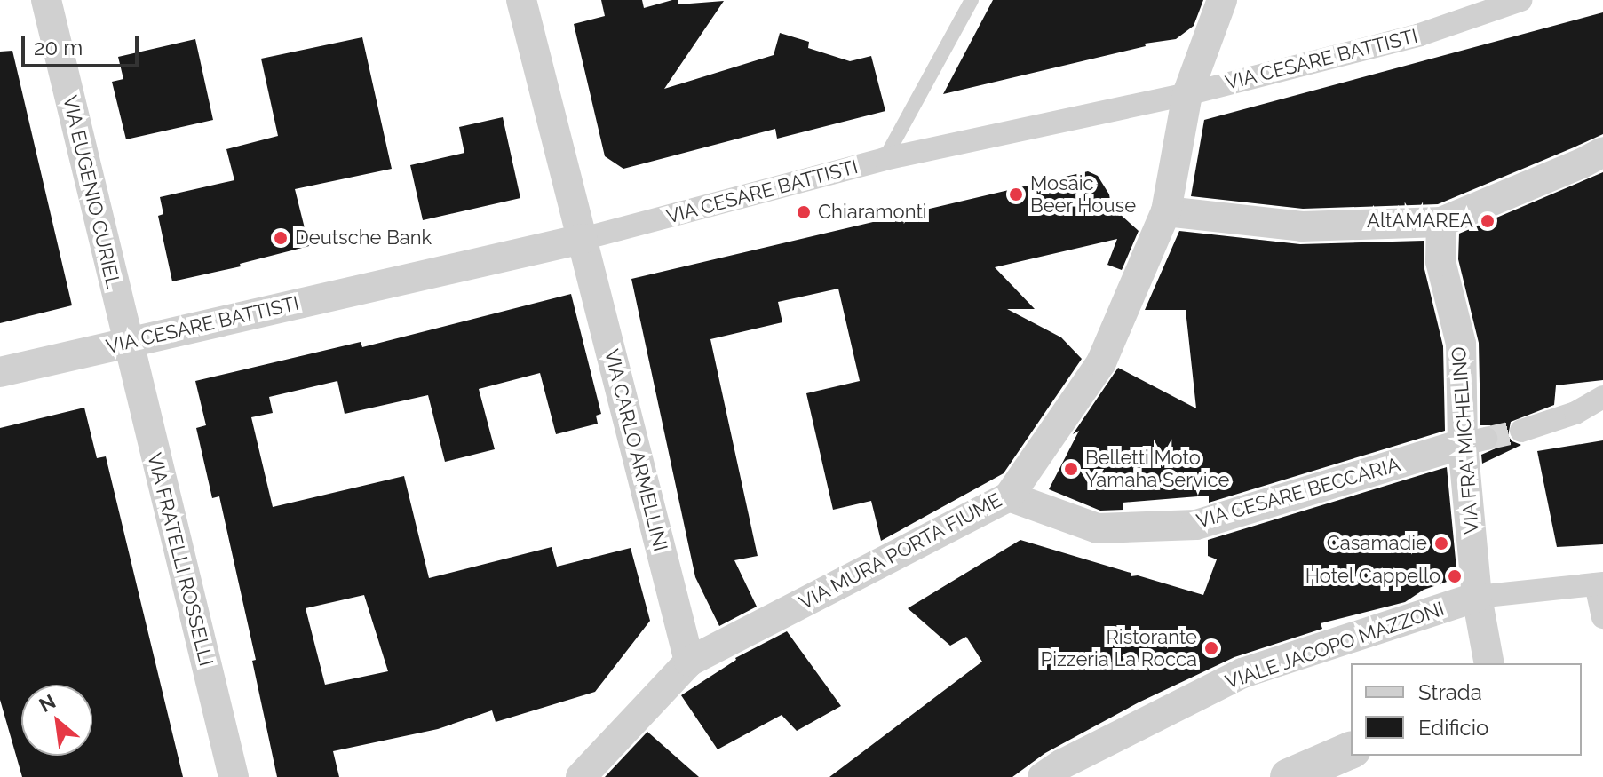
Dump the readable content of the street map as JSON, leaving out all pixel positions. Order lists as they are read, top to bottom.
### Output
{
  "streets": {
    "street": [
      "VIA CESARE BATTISTI",
      "VIA EUGENIO CURIEL",
      "VIA FRA' MICHELINO",
      "VIA CARLO ARMELLINI",
      "VIA CESARE BECCARIA",
      "VIA MURA PORTA FIUME",
      "VIA FRATELLI ROSSELLI",
      "VIALE JACOPO MAZZONI"
    ]
  },
  "crossings": [
    ["VIA CESARE BATTISTI", "VIA EUGENIO CURIEL"],
    ["VIA CESARE BATTISTI", "VIA CARLO ARMELLINI"],
    ["VIA CESARE BATTISTI", "VIA MURA PORTA FIUME"],
    ["VIA CESARE BATTISTI", "VIA FRATELLI ROSSELLI"],
    ["VIA EUGENIO CURIEL", "VIA FRATELLI ROSSELLI"],
    ["VIA FRA' MICHELINO", "VIA CESARE BECCARIA"],
    ["VIA FRA' MICHELINO", "VIALE JACOPO MAZZONI"],
    ["VIA CARLO ARMELLINI", "VIA MURA PORTA FIUME"],
    ["VIA CESARE BECCARIA", "VIA MURA PORTA FIUME"]
  ],
  "places": [
    "Mosaic Beer House",
    "Chiaramonti",
    "AltAMAREA",
    "Deutsche Bank",
    "Belletti Moto Yamaha Service",
    "Casamadie",
    "Hotel Cappello",
    "Ristorante Pizzeria La Rocca"
  ],
  "legend": ["Strada", "Edificio"],
  "scale_bar": "20 m",
  "north": "top left"
}
